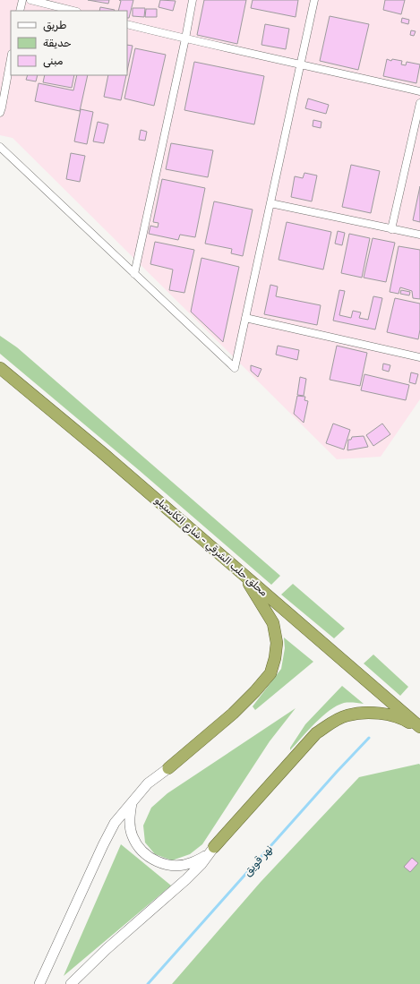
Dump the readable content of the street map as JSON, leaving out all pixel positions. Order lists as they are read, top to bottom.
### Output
{
  "streets": {
    "highway": ["محلق حلب الشرقي - شارع الكاستيلو"]
  },
  "water": ["نهر قويق"],
  "legend": ["طريق", "حديقة", "مبنى"]
}
